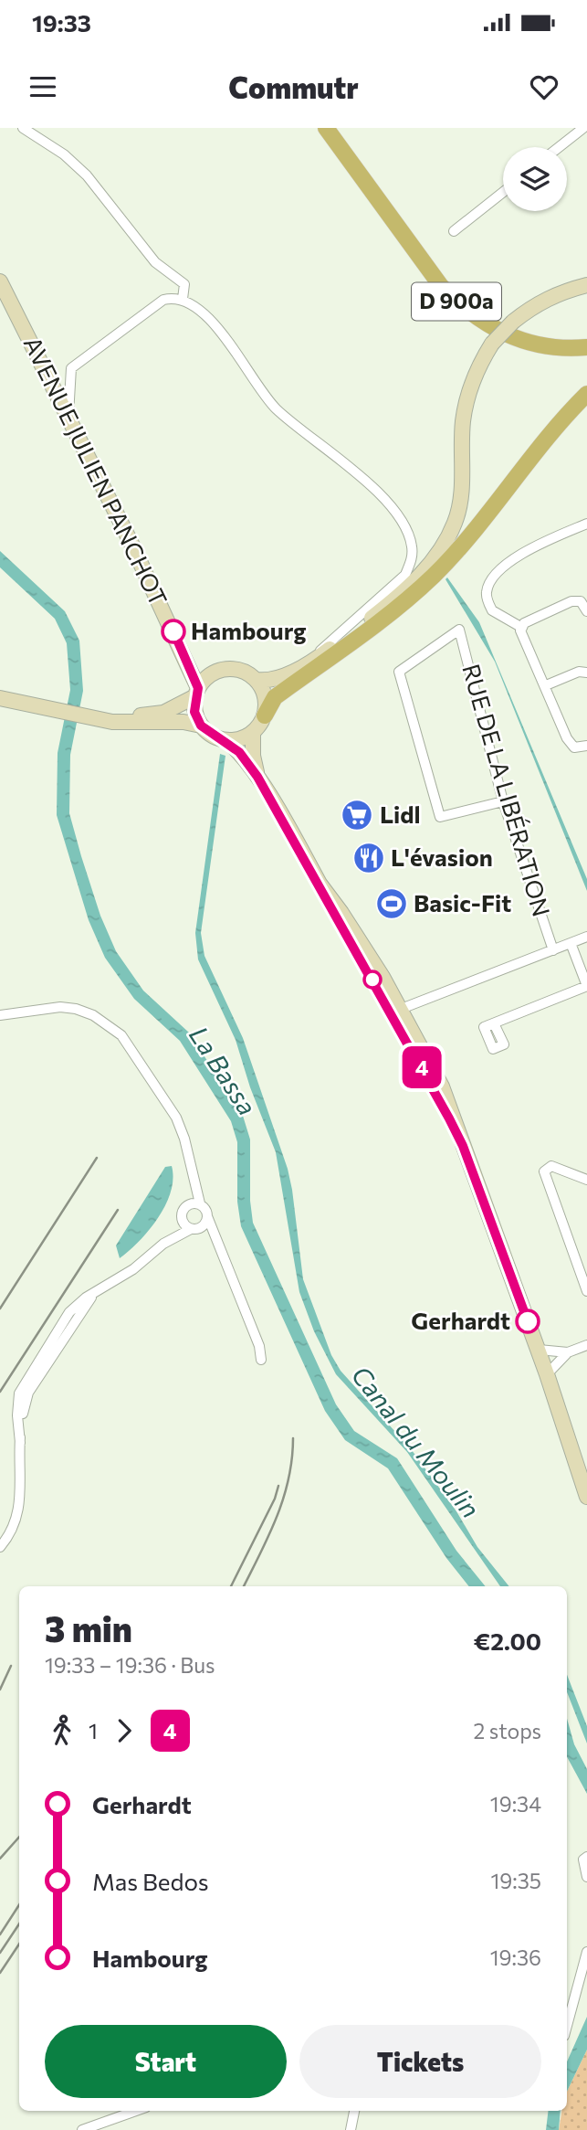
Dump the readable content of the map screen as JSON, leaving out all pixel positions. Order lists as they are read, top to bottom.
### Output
{
  "streets": {
    "main road": ["D 900a", "AVENUE JULIEN PANCHOT"],
    "street": ["RUE DE LA LIBÉRATION"]
  },
  "water": ["La Bassa", "Canal du Moulin"],
  "places": {
    "other": ["Hambourg", "Gerhardt"],
    "supermarket": ["Lidl"],
    "restaurant": ["L'évasion"],
    "sports": ["Basic-Fit"]
  },
  "lines": ["bus line 4"],
  "page": {
    "status": "19:33",
    "header": "Commutr",
    "on_map": "4",
    "heading": ["3 min", "19:33 – 19:36 · Bus", "€2.00"],
    "legs": ["1", "4", "2 stops"],
    "list": [
      {
        "name": "Gerhardt",
        "value": "19:34"
      },
      {
        "name": "Mas Bedos",
        "value": "19:35"
      },
      {
        "name": "Hambourg",
        "value": "19:36"
      }
    ],
    "buttons": ["Start", "Tickets"]
  }
}
